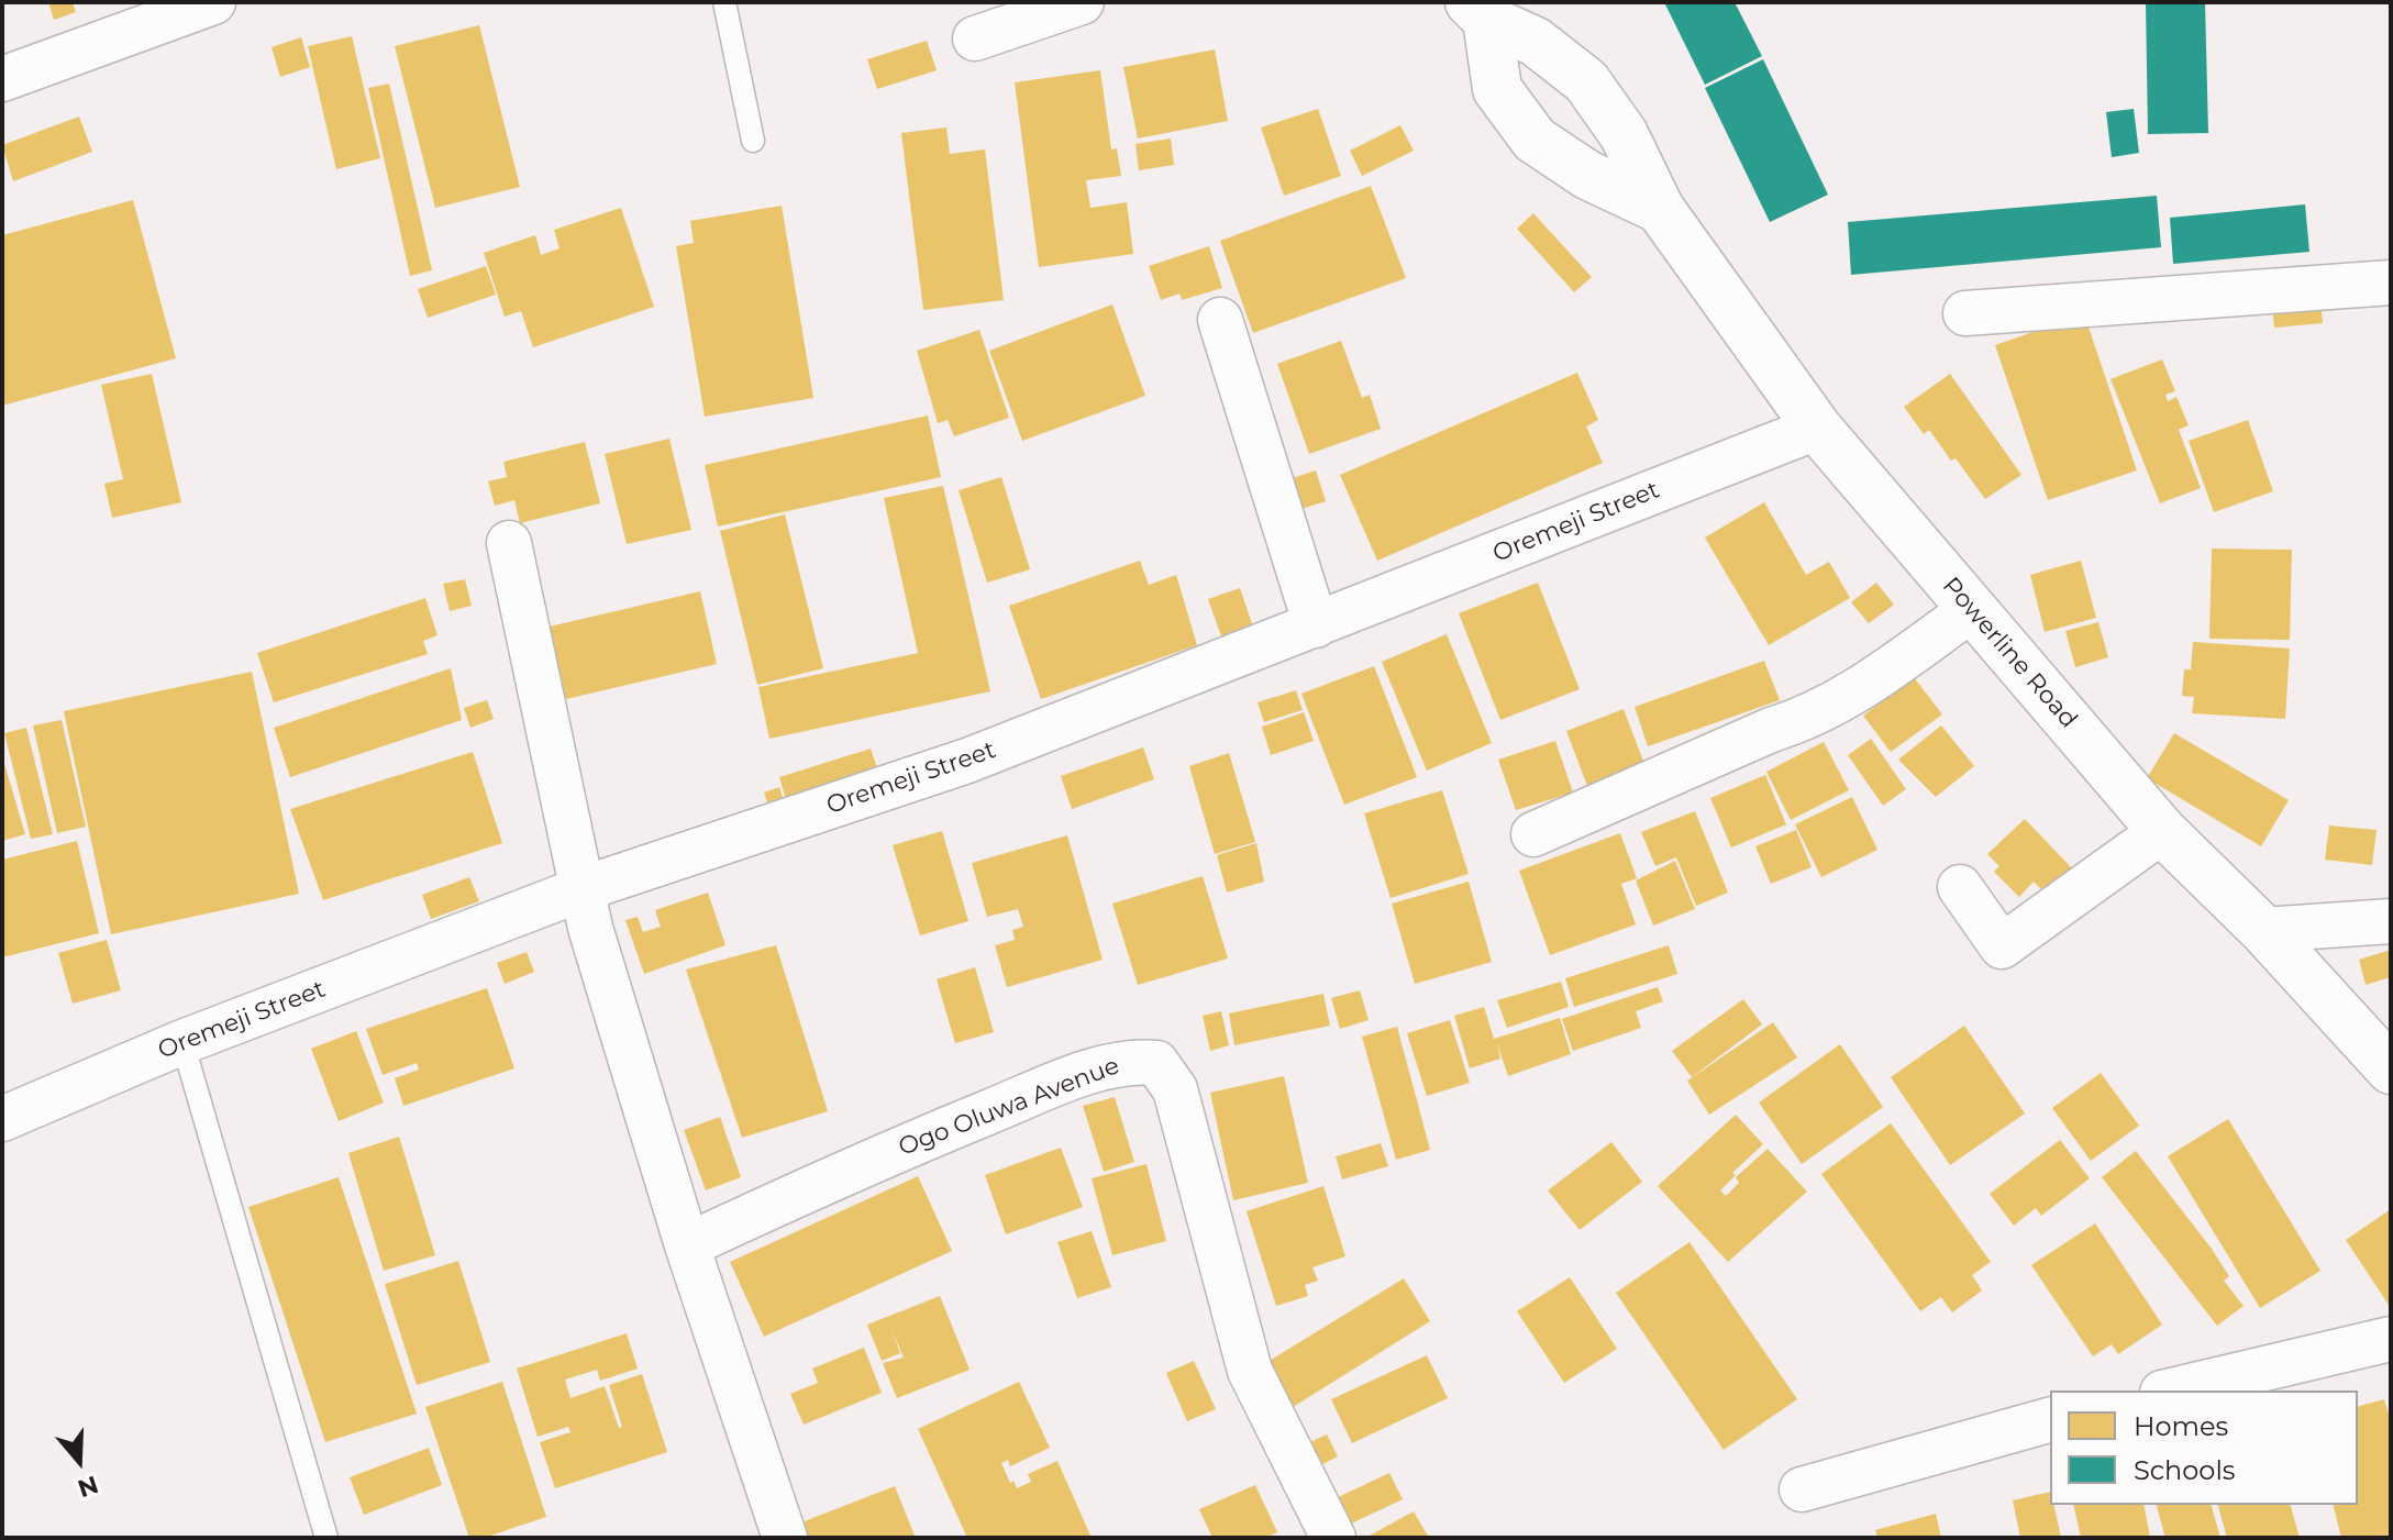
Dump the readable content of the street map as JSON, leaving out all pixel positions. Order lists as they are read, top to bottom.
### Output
{
  "streets": {
    "street": ["Oremeji Street", "Powerline Road", "Ogo Oluwa Avenue"]
  },
  "crossings": [
    ["Oremeji Street", "Powerline Road"]
  ],
  "legend": ["Homes", "Schools"],
  "north": "bottom"
}
